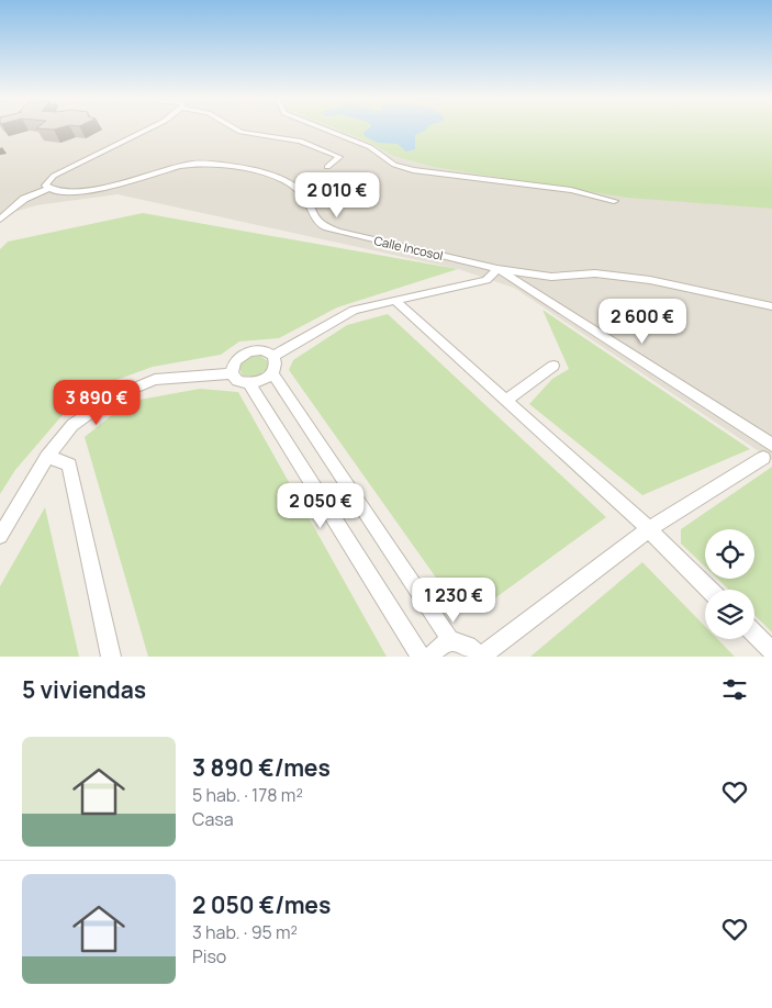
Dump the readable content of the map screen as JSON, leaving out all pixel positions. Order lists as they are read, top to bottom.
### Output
{
  "streets": {
    "street": ["Calle Incosol"]
  },
  "page": {
    "price": [
      "2 010 €",
      "2 600 €",
      "3 890 €",
      "2 050 €",
      "1 230 €"
    ],
    "heading": "5 viviendas",
    "list": [
      {
        "name": "3 890 €/mes",
        "note": "5 hab. · 178 m² · Casa"
      },
      {
        "name": "2 050 €/mes",
        "note": "3 hab. · 95 m² · Piso"
      }
    ]
  }
}
